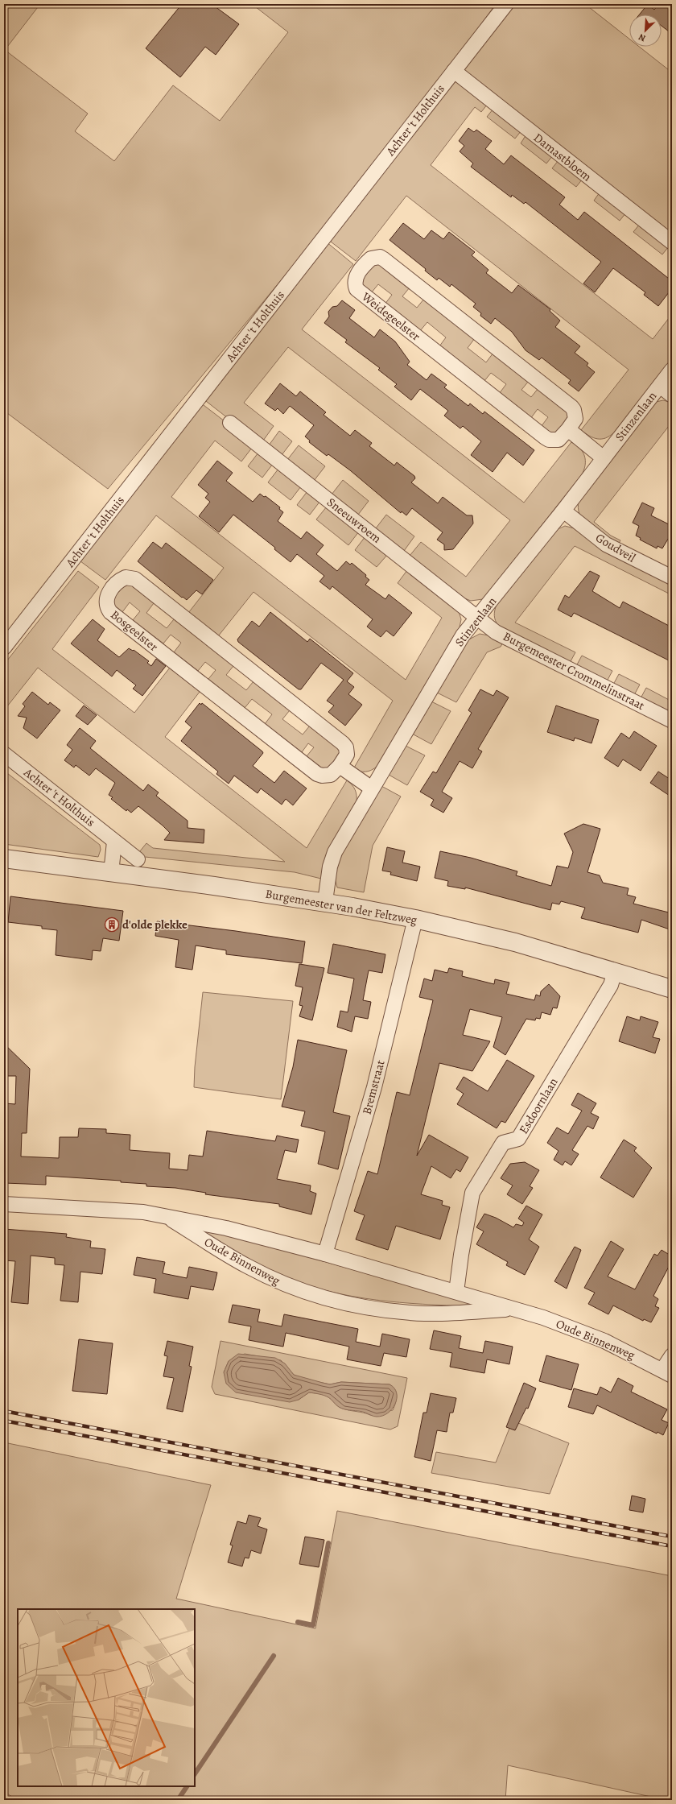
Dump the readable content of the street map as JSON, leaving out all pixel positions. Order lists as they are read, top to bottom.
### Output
{
  "streets": {
    "street": [
      "Achter 't Holthuis",
      "Damastbloem",
      "Weidegeelster",
      "Stinzenlaan",
      "Sneeuwroem",
      "Goudveil",
      "Bosgeelster",
      "Burgemeester Crommelinstraat",
      "Burgemeester van der Feltzweg",
      "Bremstraat",
      "Esdoornlaan",
      "Oude Binnenweg"
    ]
  },
  "crossings": [
    ["Achter 't Holthuis", "Damastbloem"],
    ["Stinzenlaan", "Sneeuwroem"],
    ["Stinzenlaan", "Goudveil"],
    ["Stinzenlaan", "Burgemeester Crommelinstraat"],
    ["Stinzenlaan", "Burgemeester van der Feltzweg"],
    ["Sneeuwroem", "Burgemeester Crommelinstraat"],
    ["Burgemeester van der Feltzweg", "Bremstraat"],
    ["Burgemeester van der Feltzweg", "Esdoornlaan"],
    ["Bremstraat", "Oude Binnenweg"],
    ["Esdoornlaan", "Oude Binnenweg"]
  ],
  "places": {
    "building": ["d'olde plekke"]
  },
  "north": "bottom left"
}
